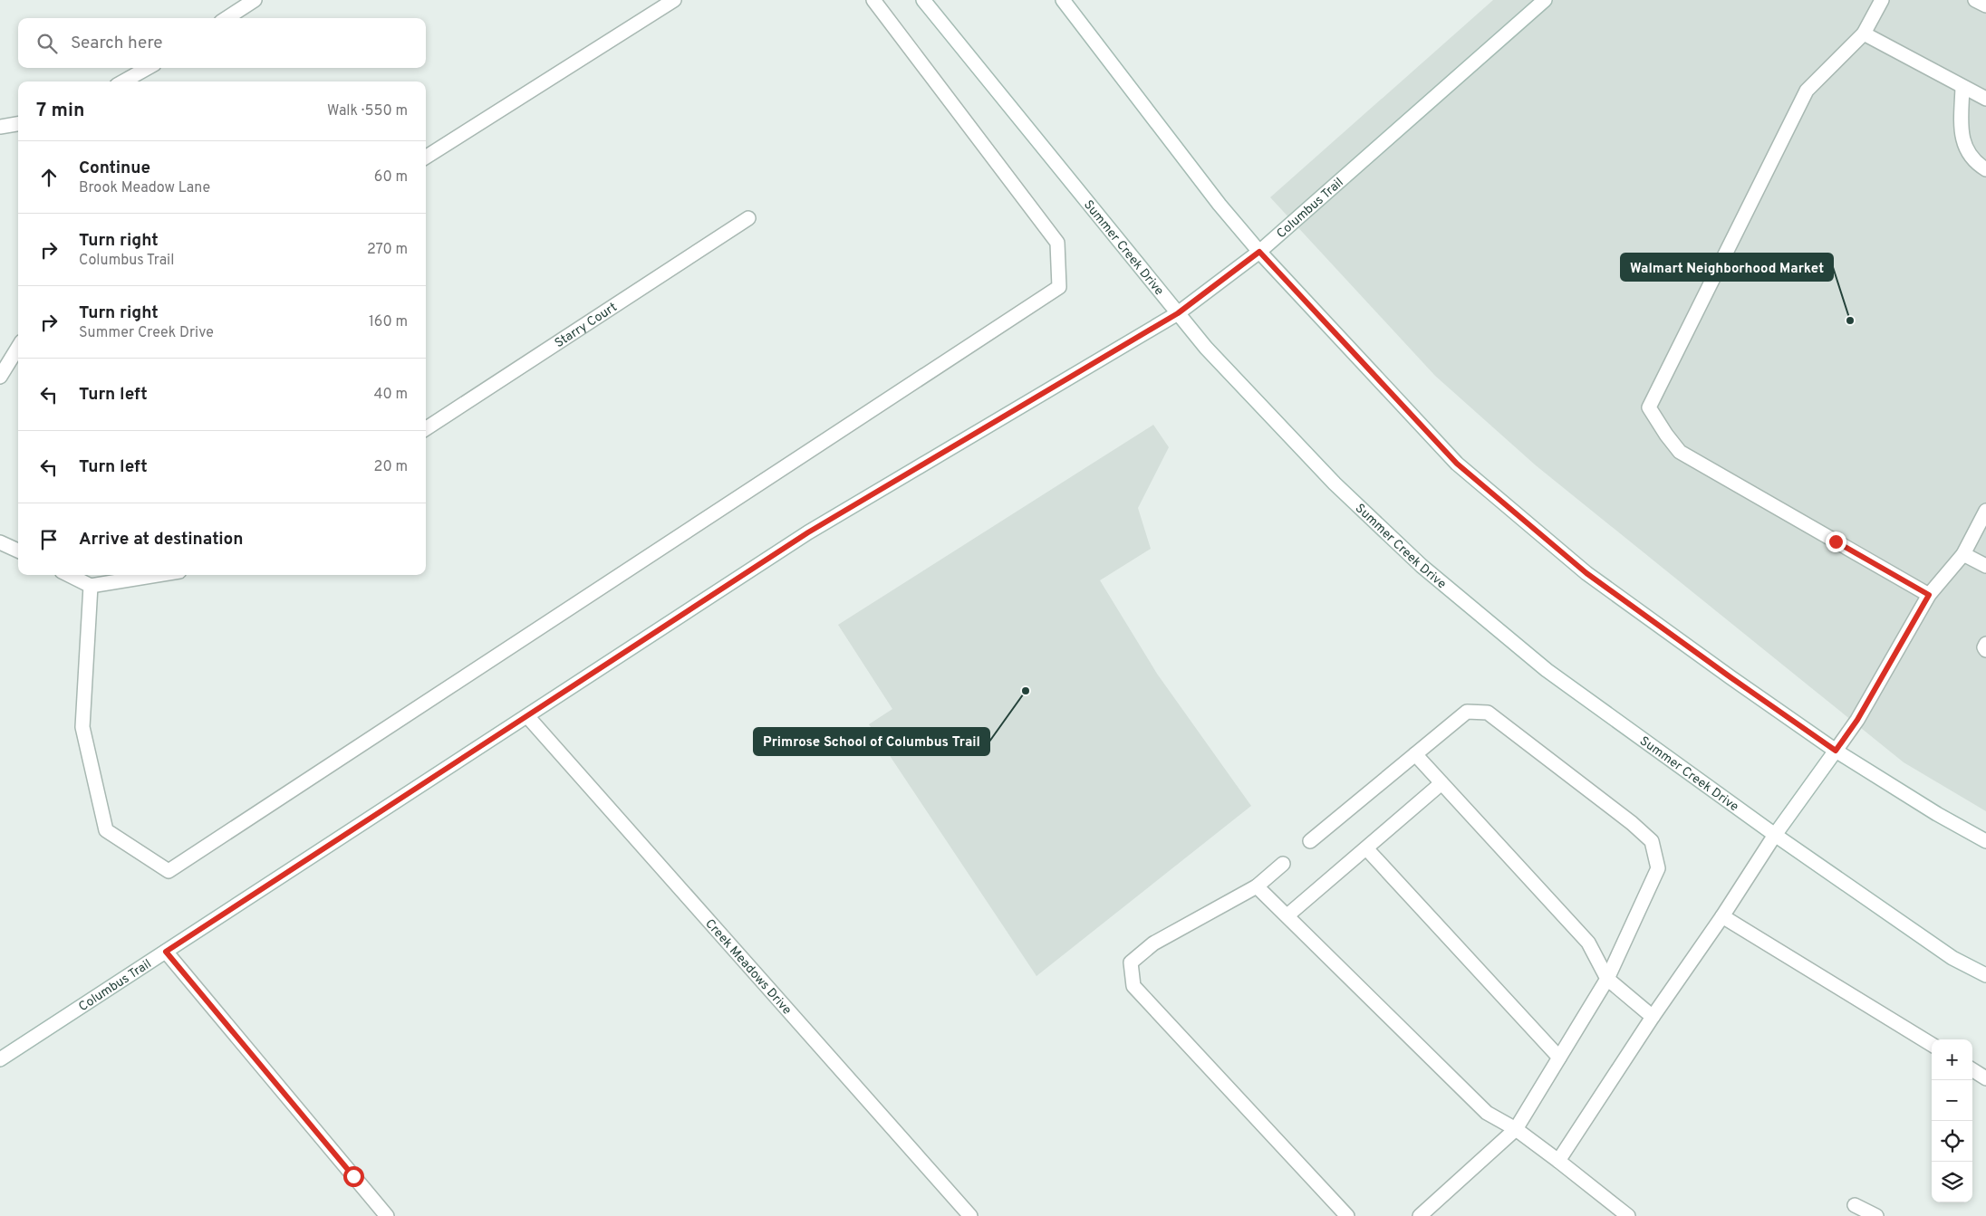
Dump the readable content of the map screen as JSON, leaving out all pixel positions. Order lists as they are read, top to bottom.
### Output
{
  "streets": {
    "street": [
      "Columbus Trail",
      "Summer Creek Drive",
      "Starry Court",
      "Creek Meadows Drive"
    ]
  },
  "crossings": [
    ["Columbus Trail", "Summer Creek Drive"],
    ["Columbus Trail", "Creek Meadows Drive"]
  ],
  "places": ["Walmart Neighborhood Market", "Primrose School of Columbus Trail"],
  "page": {
    "search": "Search here",
    "heading": ["7 min", "Walk · 550 m"],
    "list": [
      ["Continue", "Brook Meadow Lane", "60 m"],
      ["Turn right", "Columbus Trail", "270 m"],
      ["Turn right", "Summer Creek Drive", "160 m"],
      ["Turn left", "40 m"],
      ["Turn left", "20 m"],
      "Arrive at destination"
    ],
    "map_buttons": ["+", "−"]
  }
}
